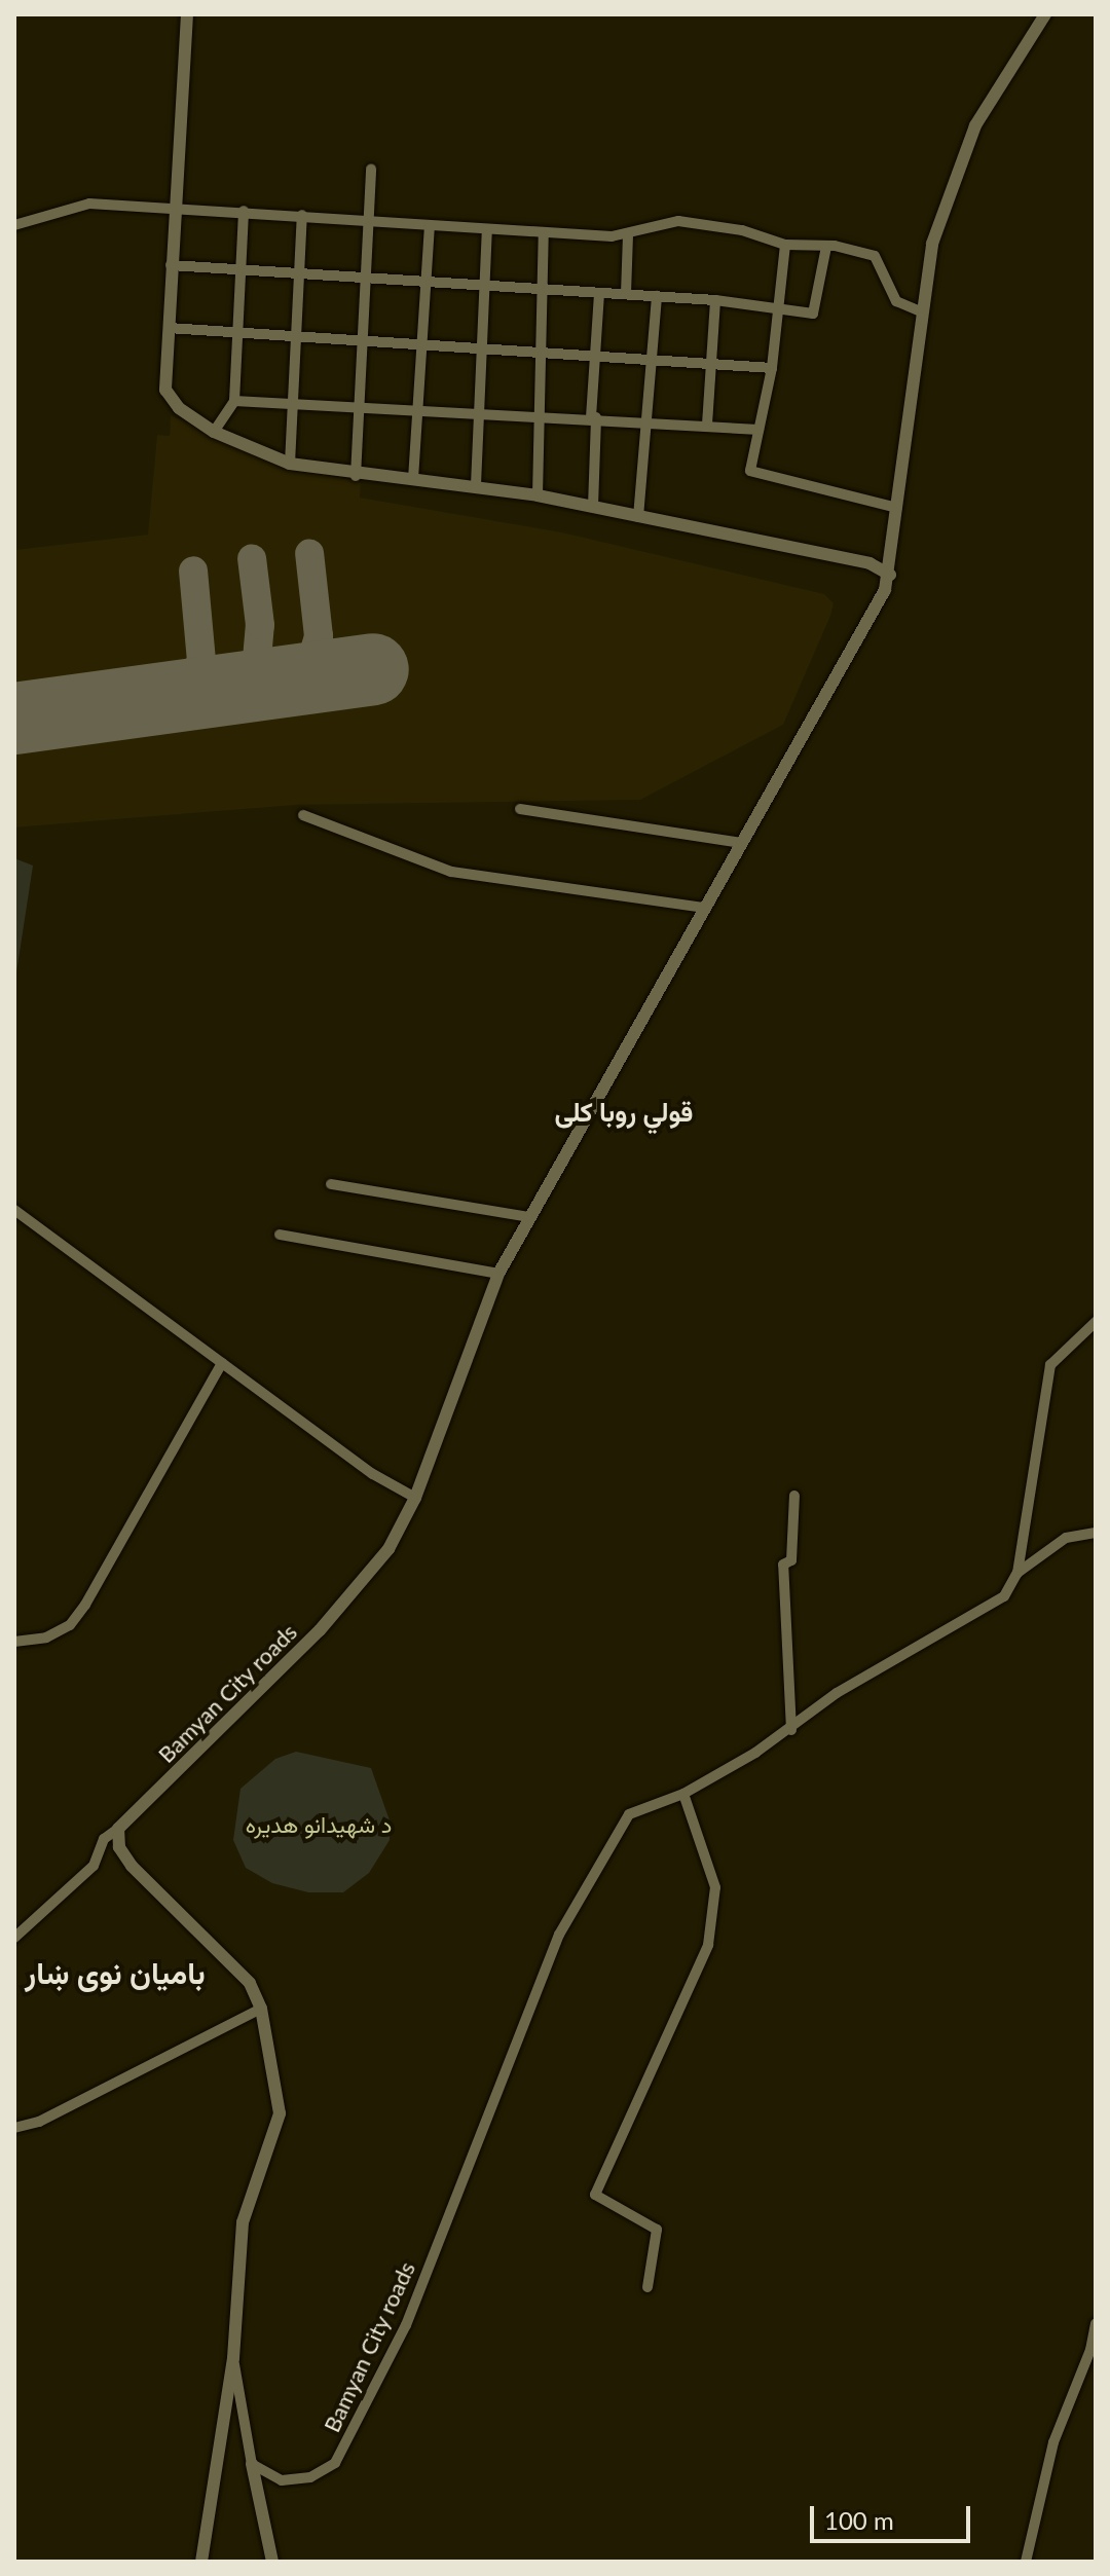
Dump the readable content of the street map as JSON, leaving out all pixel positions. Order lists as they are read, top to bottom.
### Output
{
  "streets": {
    "street": ["Bamyan City roads"]
  },
  "districts": ["قولي روبا کلی", "باميان نوی ښار"],
  "parks": ["د شهیدانو هدیره"],
  "scale_bar": "100 m"
}
